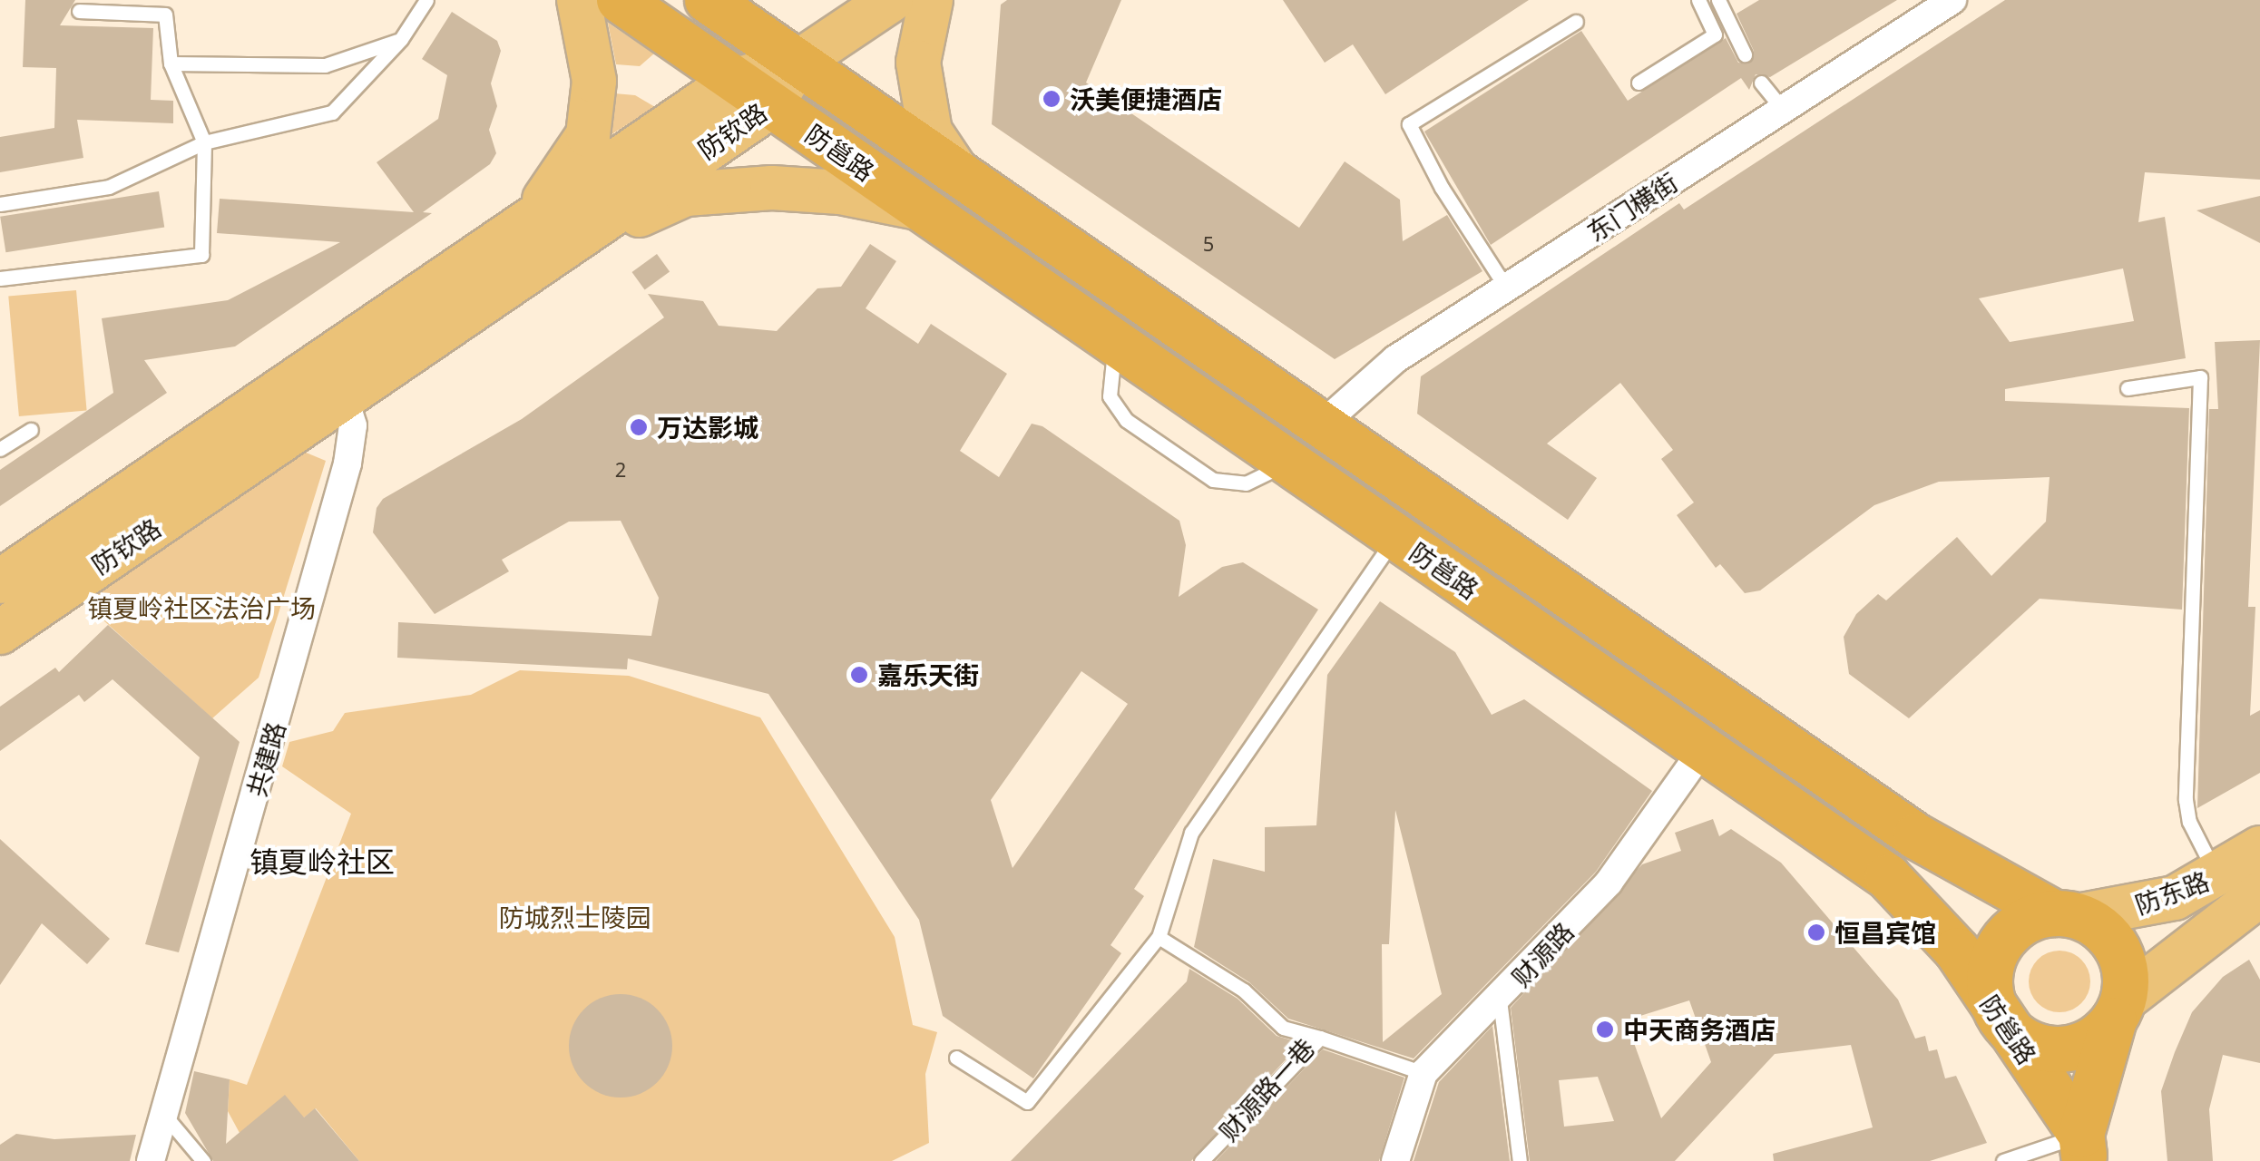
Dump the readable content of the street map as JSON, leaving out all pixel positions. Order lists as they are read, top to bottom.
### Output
{
  "streets": {
    "highway": ["防邕路"],
    "main road": ["防钦路", "防东路"],
    "street": ["东门横街", "共建路", "财源路"],
    "lane": ["财源路一巷"]
  },
  "crossings": [
    ["防钦路", "防邕路"],
    ["防钦路", "共建路"],
    ["防邕路", "东门横街"],
    ["防邕路", "防东路"],
    ["防邕路", "财源路"]
  ],
  "districts": ["镇夏岭社区"],
  "parks": ["镇夏岭社区法治广场", "防城烈士陵园"],
  "places": [
    "沃美便捷酒店",
    "万达影城",
    "嘉乐天街",
    "恒昌宾馆",
    "中天商务酒店"
  ],
  "house_numbers": ["5", "2"]
}
